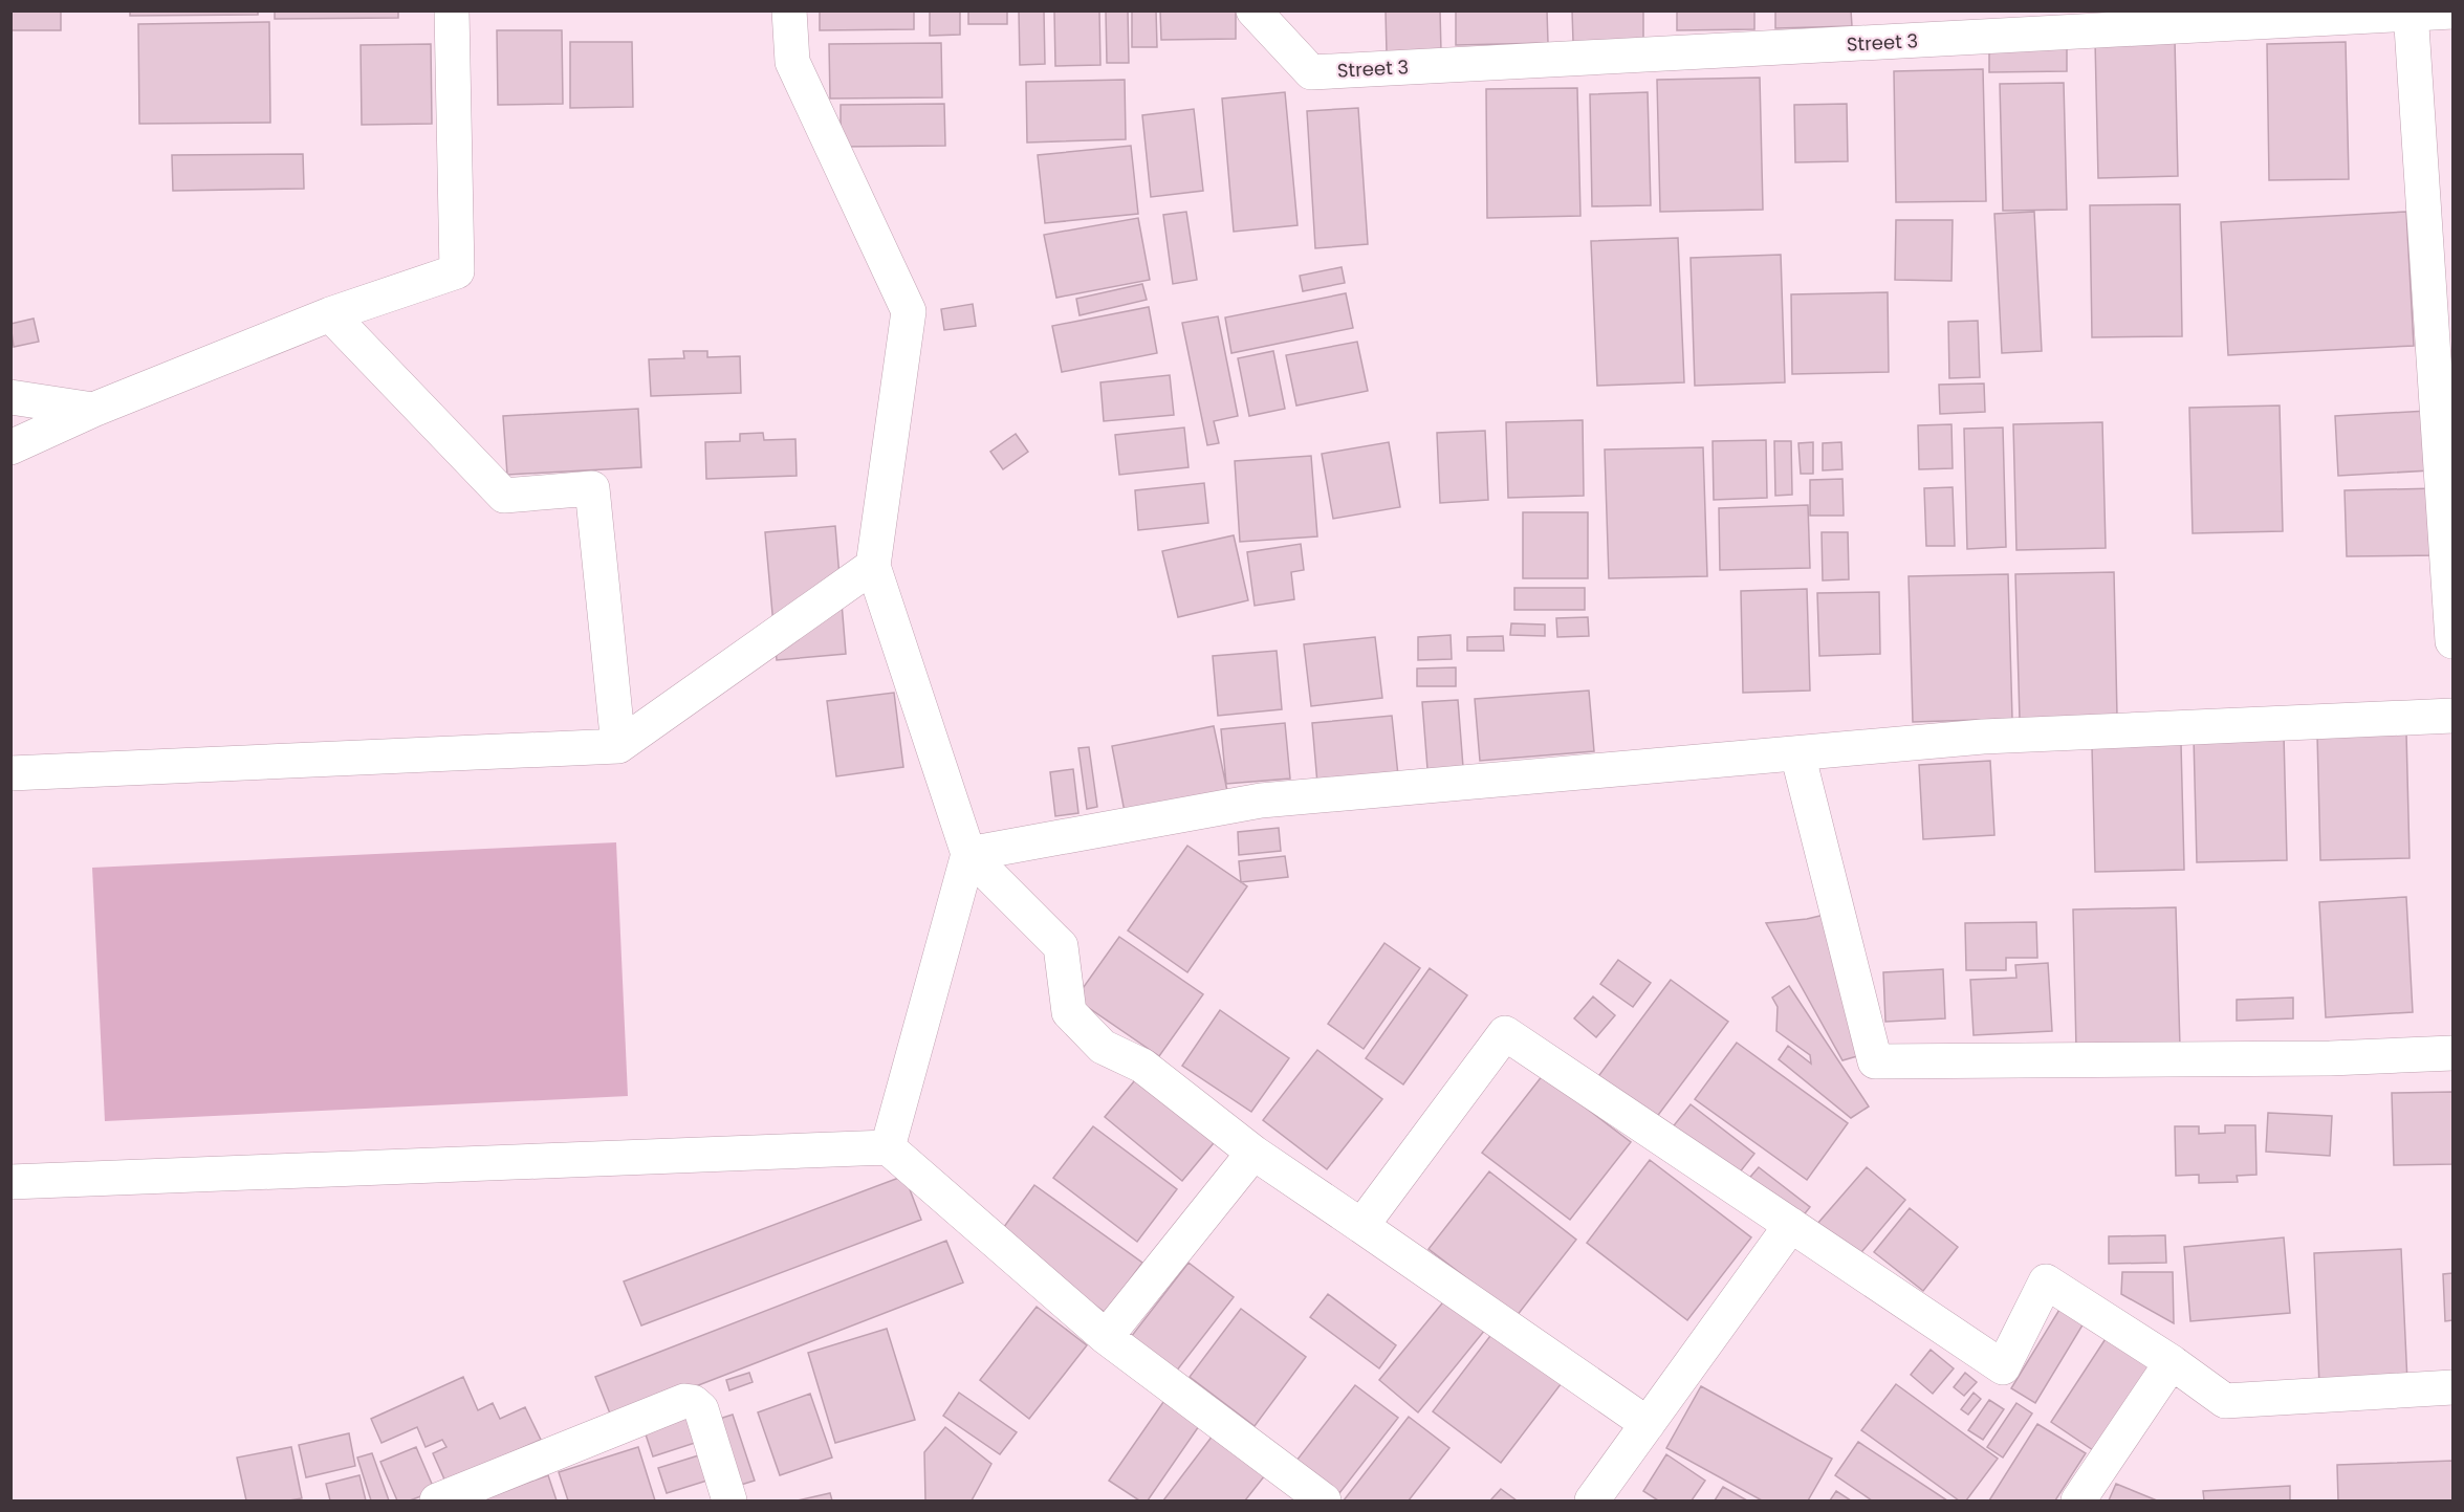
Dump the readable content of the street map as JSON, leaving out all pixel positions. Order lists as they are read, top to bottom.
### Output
{
  "streets": {
    "street": ["Street 3"]
  }
}
